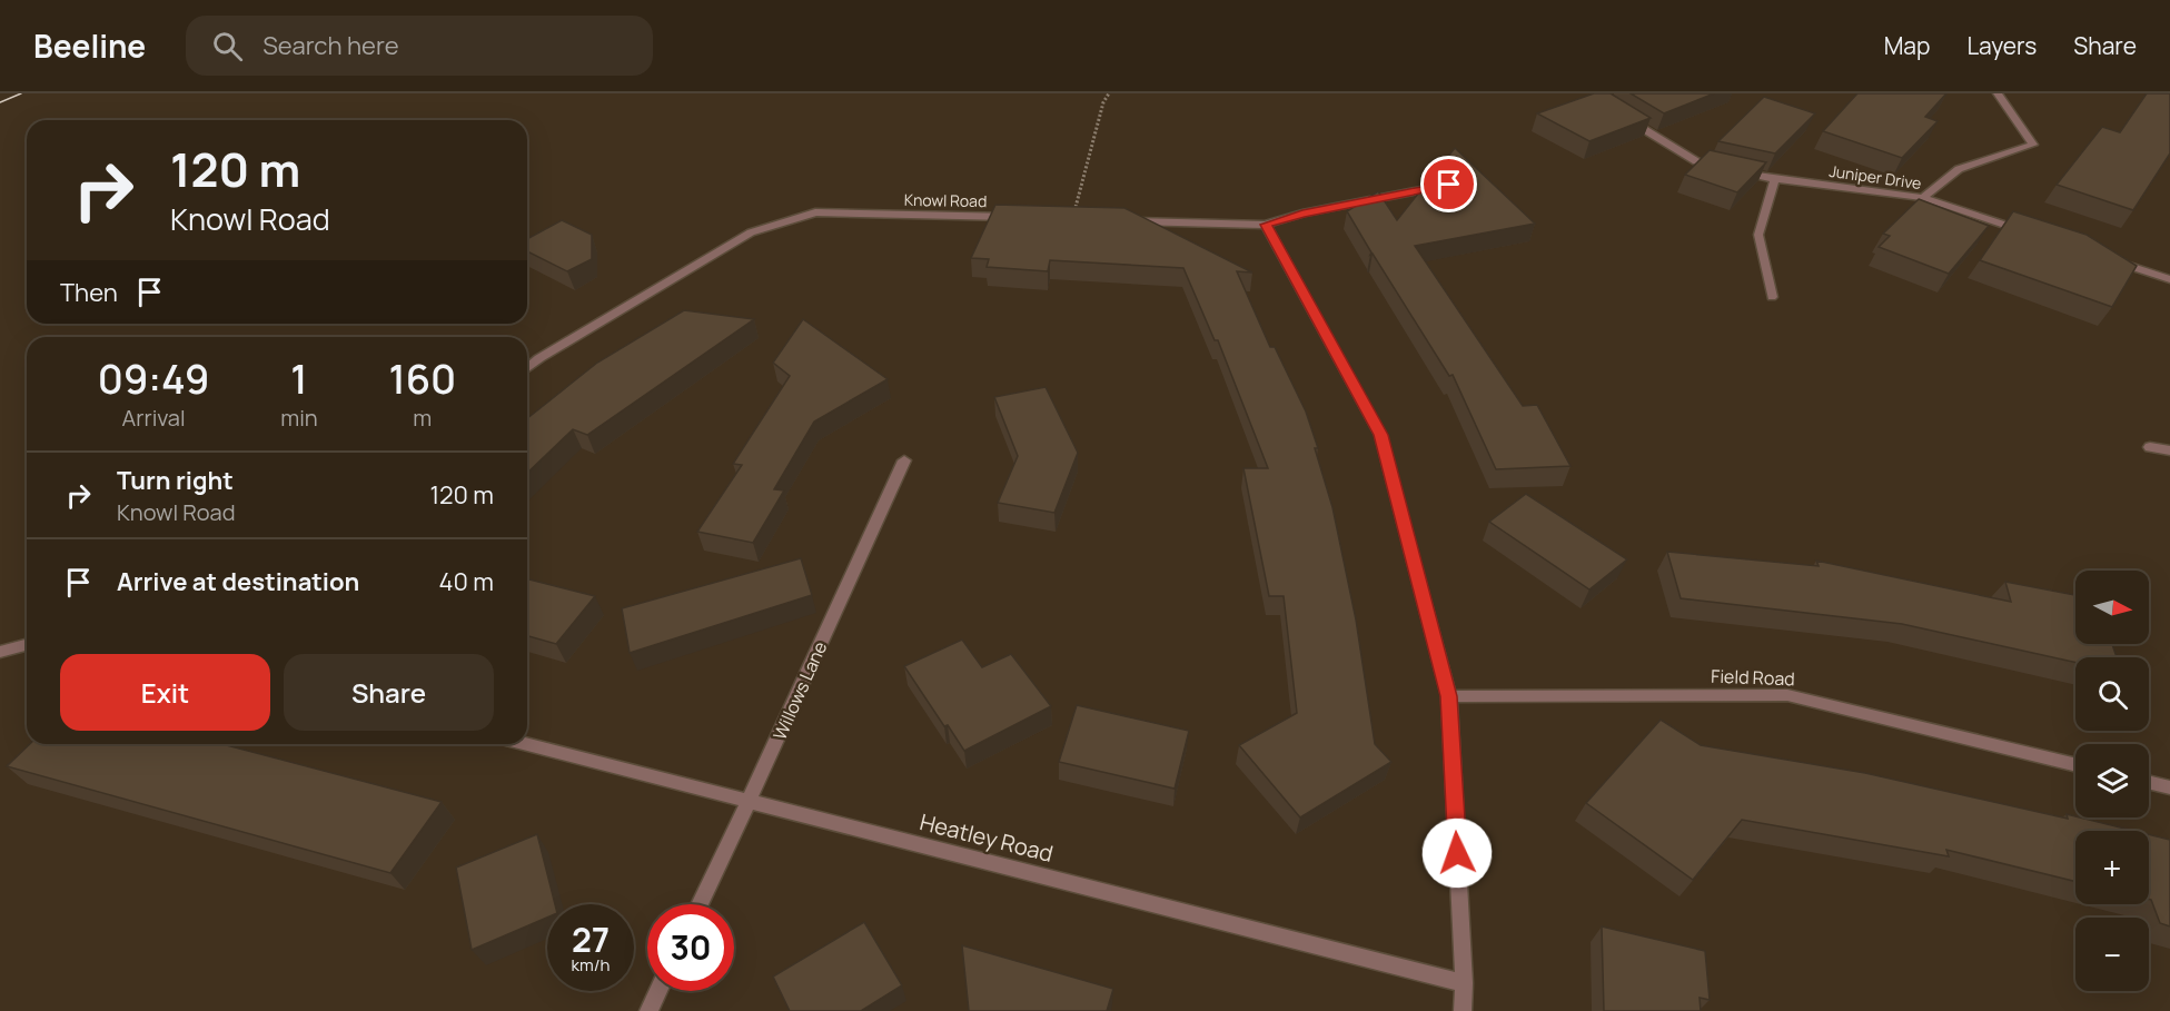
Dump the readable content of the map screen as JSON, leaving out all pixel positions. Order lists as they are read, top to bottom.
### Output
{
  "streets": {
    "street": [
      "Juniper Drive",
      "Knowl Road",
      "Field Road",
      "Willows Lane",
      "Heatley Road"
    ]
  },
  "crossings": [
    ["Willows Lane", "Heatley Road"]
  ],
  "north": "right",
  "page": {
    "header": "Beeline",
    "search": "Search here",
    "nav": ["Map", "Layers", "Share"],
    "turn": ["120 m", "Knowl Road"],
    "then": "Then",
    "eta": [
      "09:49",
      "Arrival",
      "1",
      "min",
      "160",
      "m"
    ],
    "list": [
      {
        "name": "Turn right",
        "note": "Knowl Road",
        "value": "120 m"
      },
      {
        "name": "Arrive at destination",
        "value": "40 m"
      }
    ],
    "map_buttons": ["+", "−"],
    "buttons": ["Exit", "Share"],
    "speed": "27 km/h",
    "limit": "30"
  }
}
